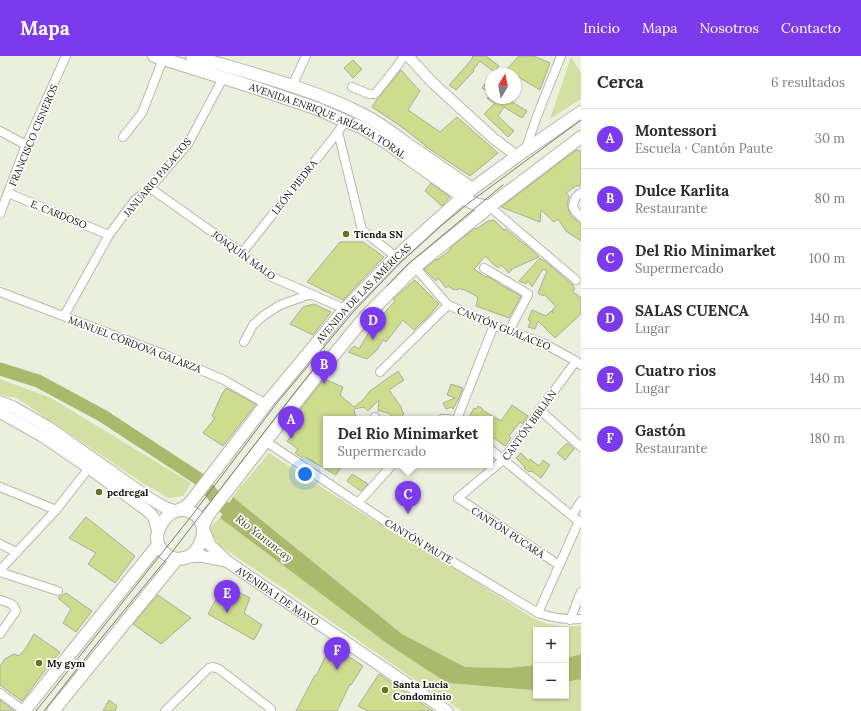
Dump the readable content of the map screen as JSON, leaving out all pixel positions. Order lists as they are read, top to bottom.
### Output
{
  "streets": {
    "main road": ["AVENIDA ENRIQUE ARÍZAGA TORAL", "AVENIDA DE LAS AMÉRICAS", "AVENIDA 1 DE MAYO"],
    "street": [
      "FRANCISCO CISNEROS",
      "JANUARIO PALACIOS",
      "LEÓN PIEDRA",
      "E. CARDOSO",
      "JOAQUÍN MALO",
      "CANTÓN GUALACEO",
      "MANUEL CÓRDOVA GALARZA",
      "CANTÓN BIBLIÁN",
      "CANTÓN PUCARÁ",
      "CANTÓN PAUTE"
    ]
  },
  "crossings": [
    ["AVENIDA ENRIQUE ARÍZAGA TORAL", "JANUARIO PALACIOS"],
    ["AVENIDA ENRIQUE ARÍZAGA TORAL", "LEÓN PIEDRA"],
    ["AVENIDA ENRIQUE ARÍZAGA TORAL", "AVENIDA DE LAS AMÉRICAS"],
    ["FRANCISCO CISNEROS", "E. CARDOSO"],
    ["JANUARIO PALACIOS", "E. CARDOSO"],
    ["JANUARIO PALACIOS", "JOAQUÍN MALO"],
    ["JANUARIO PALACIOS", "MANUEL CÓRDOVA GALARZA"],
    ["LEÓN PIEDRA", "JOAQUÍN MALO"],
    ["JOAQUÍN MALO", "AVENIDA DE LAS AMÉRICAS"],
    ["AVENIDA DE LAS AMÉRICAS", "CANTÓN GUALACEO"],
    ["AVENIDA DE LAS AMÉRICAS", "MANUEL CÓRDOVA GALARZA"],
    ["AVENIDA DE LAS AMÉRICAS", "CANTÓN PAUTE"],
    ["AVENIDA DE LAS AMÉRICAS", "AVENIDA 1 DE MAYO"],
    ["CANTÓN GUALACEO", "CANTÓN BIBLIÁN"],
    ["CANTÓN BIBLIÁN", "CANTÓN PUCARÁ"]
  ],
  "water": ["Río Yanuncay"],
  "places": [
    "Tienda SN",
    "pedregal",
    "My gym",
    "Santa Lucia Condominio"
  ],
  "north": "top",
  "page": {
    "header": "Mapa",
    "nav": [
      "Inicio",
      "Mapa",
      "Nosotros",
      "Contacto"
    ],
    "heading": ["Cerca", "6 resultados"],
    "list": [
      {
        "mark": "A",
        "name": "Montessori",
        "note": "Escuela · Cantón Paute",
        "value": "30 m"
      },
      {
        "mark": "B",
        "name": "Dulce Karlita",
        "note": "Restaurante",
        "value": "80 m"
      },
      {
        "mark": "C",
        "name": "Del Rio Minimarket",
        "note": "Supermercado",
        "value": "100 m"
      },
      {
        "mark": "D",
        "name": "SALAS CUENCA",
        "note": "Lugar",
        "value": "140 m"
      },
      {
        "mark": "E",
        "name": "Cuatro rios",
        "note": "Lugar",
        "value": "140 m"
      },
      {
        "mark": "F",
        "name": "Gastón",
        "note": "Restaurante",
        "value": "180 m"
      }
    ],
    "pins": [
      "D",
      "B",
      "A",
      "C",
      "E",
      "F"
    ],
    "popup": ["Del Rio Minimarket", "Supermercado"],
    "map_buttons": ["+", "−"]
  }
}
